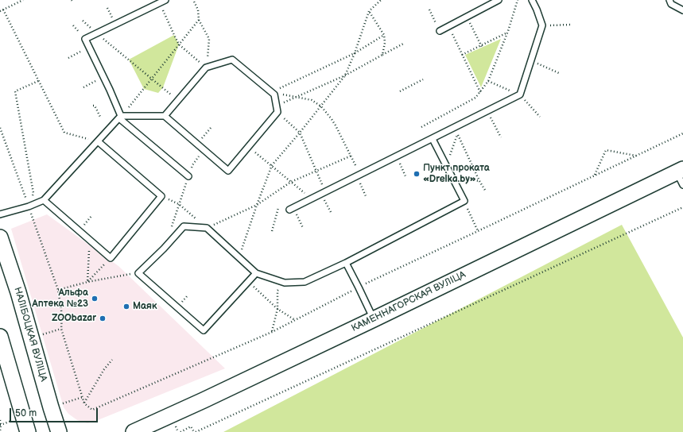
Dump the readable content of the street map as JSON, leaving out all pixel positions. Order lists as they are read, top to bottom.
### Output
{
  "streets": {
    "main road": ["КАМЕННАГОРСКАЯ ВУЛІЦА", "НАЛІБОЦКАЯ ВУЛІЦА"]
  },
  "places": [
    "Пункт проката «Drelka.by»",
    "Альфа Аптека №23",
    "Маяк",
    "ZOObazar"
  ],
  "scale_bar": "50 m"
}
